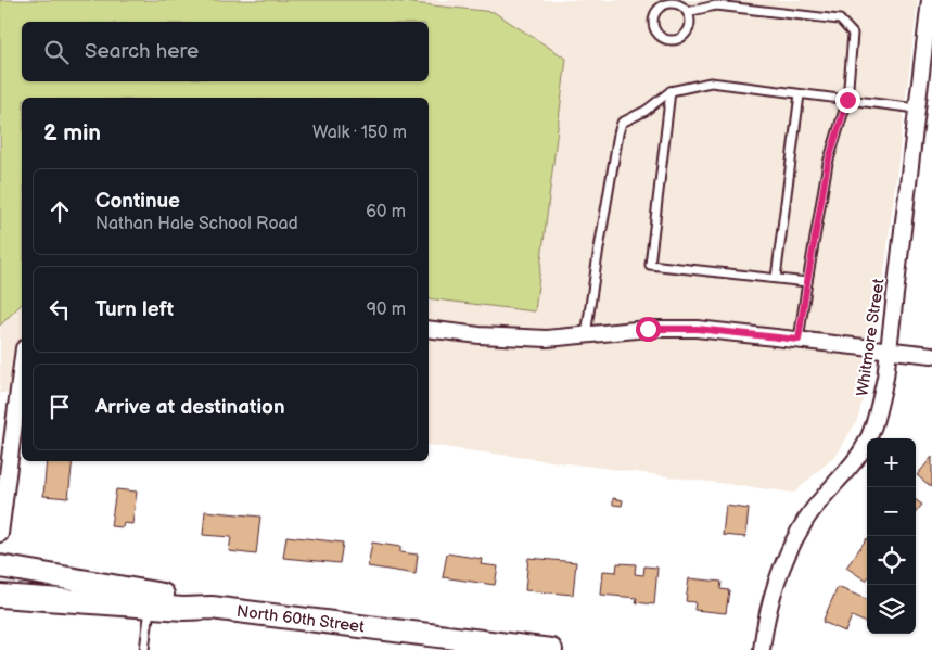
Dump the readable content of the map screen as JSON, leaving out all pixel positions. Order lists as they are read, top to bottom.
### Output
{
  "streets": {
    "main road": ["North 60th Street"],
    "street": ["Whitmore Street"]
  },
  "page": {
    "search": "Search here",
    "heading": ["2 min", "Walk · 150 m"],
    "list": [
      ["Continue", "Nathan Hale School Road", "60 m"],
      ["Turn left", "90 m"],
      "Arrive at destination"
    ],
    "map_buttons": ["+", "−"]
  }
}
